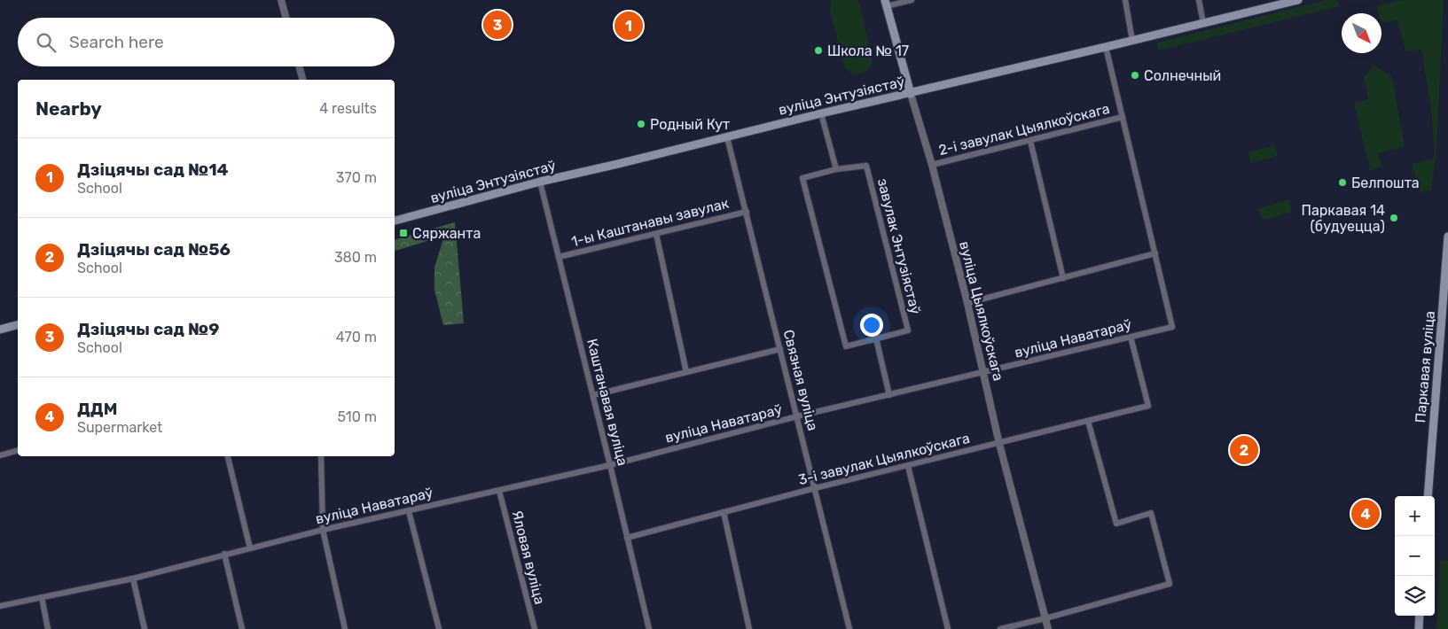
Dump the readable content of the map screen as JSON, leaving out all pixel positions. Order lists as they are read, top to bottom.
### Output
{
  "streets": {
    "main road": ["вуліца Энтузіястаў", "вуліца Цыялкоўскага", "Паркавая вуліца"],
    "street": [
      "2-і завулак Цыялкоўскага",
      "1-ы Каштанавы завулак",
      "завулак Энтузіястаў",
      "вуліца Наватараў",
      "Связная вуліца",
      "Каштанавая вуліца",
      "3-і завулак Цыялкоўскага",
      "Яловая вуліца"
    ]
  },
  "crossings": [
    ["вуліца Энтузіястаў", "вуліца Цыялкоўскага"],
    ["вуліца Энтузіястаў", "вуліца Наватараў"],
    ["вуліца Энтузіястаў", "Связная вуліца"],
    ["вуліца Энтузіястаў", "Каштанавая вуліца"],
    ["2-і завулак Цыялкоўскага", "вуліца Цыялкоўскага"],
    ["2-і завулак Цыялкоўскага", "вуліца Наватараў"],
    ["1-ы Каштанавы завулак", "Связная вуліца"],
    ["1-ы Каштанавы завулак", "Каштанавая вуліца"],
    ["вуліца Цыялкоўскага", "вуліца Наватараў"],
    ["вуліца Цыялкоўскага", "3-і завулак Цыялкоўскага"],
    ["вуліца Наватараў", "Связная вуліца"],
    ["вуліца Наватараў", "Каштанавая вуліца"],
    ["вуліца Наватараў", "3-і завулак Цыялкоўскага"],
    ["вуліца Наватараў", "Яловая вуліца"],
    ["Связная вуліца", "3-і завулак Цыялкоўскага"],
    ["Каштанавая вуліца", "3-і завулак Цыялкоўскага"]
  ],
  "places": {
    "other": [
      "Школа № 17",
      "Солнечный",
      "Родный Кут",
      "Белпошта",
      "Паркавая 14 (будуецца)"
    ],
    "transit": ["Сяржанта"]
  },
  "north": "bottom right",
  "page": {
    "pins": [
      "3",
      "1",
      "2",
      "4"
    ],
    "search": "Search here",
    "heading": ["Nearby", "4 results"],
    "list": [
      {
        "mark": "1",
        "name": "Дзіцячы сад №14",
        "note": "School",
        "value": "370 m"
      },
      {
        "mark": "2",
        "name": "Дзіцячы сад №56",
        "note": "School",
        "value": "380 m"
      },
      {
        "mark": "3",
        "name": "Дзіцячы сад №9",
        "note": "School",
        "value": "470 m"
      },
      {
        "mark": "4",
        "name": "ДДМ",
        "note": "Supermarket",
        "value": "510 m"
      }
    ],
    "map_buttons": ["+", "−"]
  }
}
